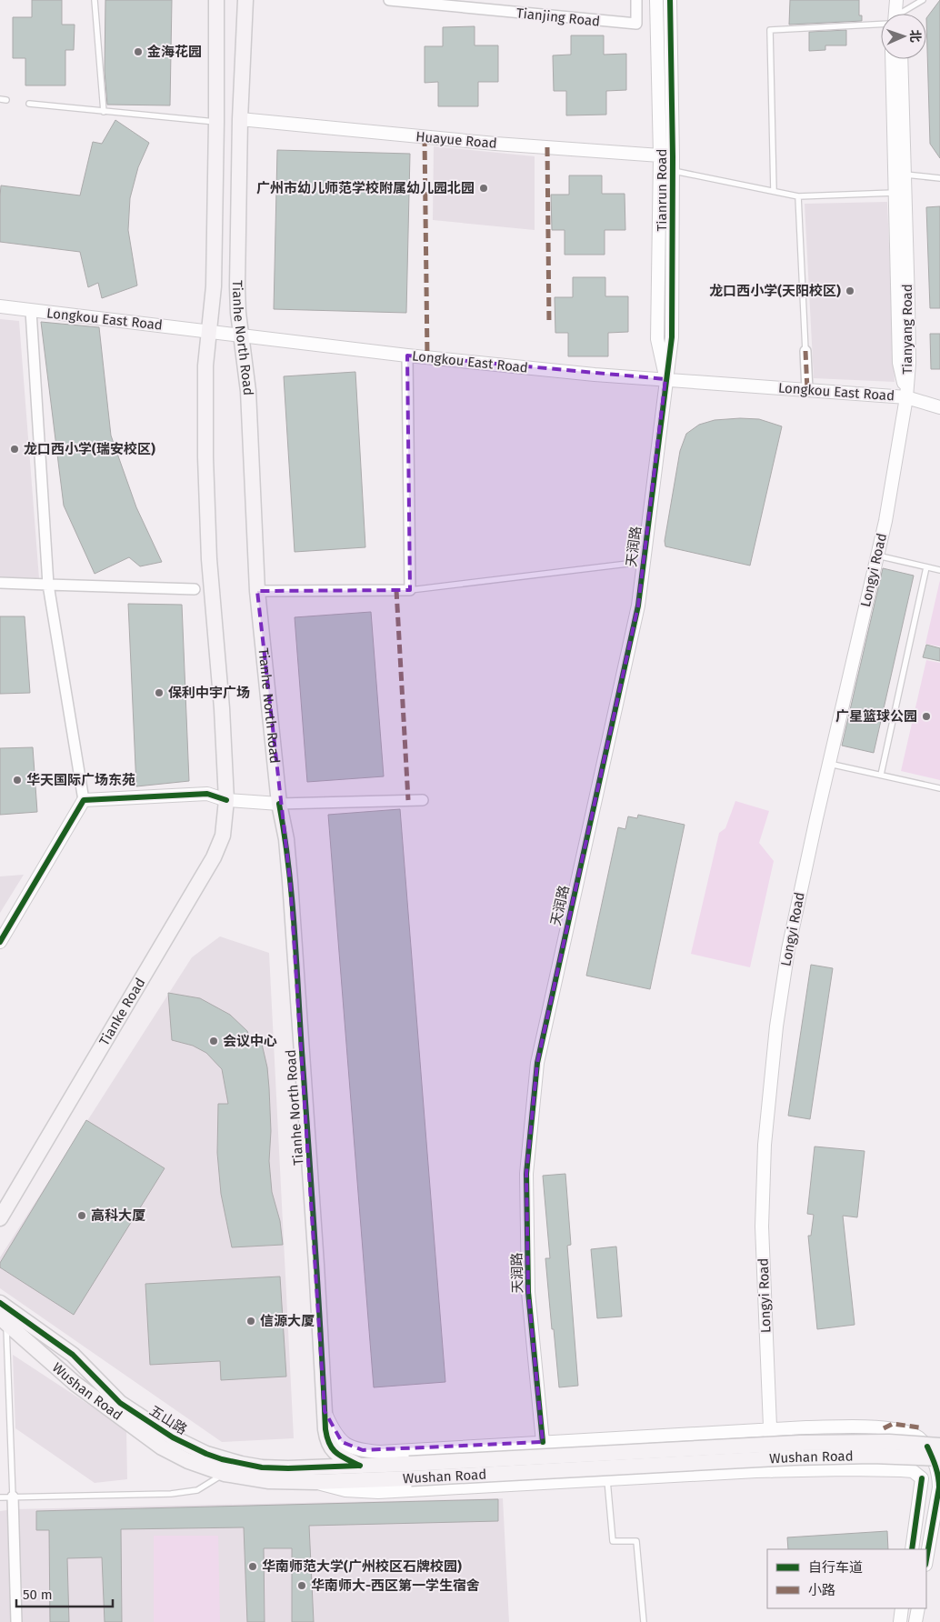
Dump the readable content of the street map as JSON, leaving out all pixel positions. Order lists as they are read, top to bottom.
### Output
{
  "streets": {
    "main road": [
      "Tianhe North Road",
      "Tianke Road",
      "Wushan Road",
      "五山路"
    ],
    "street": [
      "Tianjing Road",
      "Huayue Road",
      "Tianrun Road",
      "Longkou East Road",
      "Tianyang Road",
      "天润路",
      "Longyi Road"
    ]
  },
  "crossings": [
    ["Huayue Road", "Tianrun Road"],
    ["Huayue Road", "Tianhe North Road"],
    ["Tianrun Road", "Longkou East Road"],
    ["Tianrun Road", "天润路"],
    ["Longkou East Road", "Tianyang Road"],
    ["Longkou East Road", "Tianhe North Road"],
    ["Longkou East Road", "天润路"],
    ["Longkou East Road", "Longyi Road"],
    ["Tianyang Road", "Longyi Road"],
    ["Tianhe North Road", "Tianke Road"],
    ["Tianhe North Road", "Wushan Road"],
    ["Tianhe North Road", "五山路"],
    ["Wushan Road", "五山路"]
  ],
  "places": [
    "金海花园",
    "广州市幼儿师范学校附属幼儿园北园",
    "龙口西小学(天阳校区)",
    "龙口西小学(瑞安校区)",
    "保利中宇广场",
    "广星篮球公园",
    "华天国际广场东苑",
    "会议中心",
    "高科大厦",
    "信源大厦",
    "华南师范大学(广州校区石牌校园)",
    "华南师大-西区第一学生宿舍"
  ],
  "legend": ["自行车道", "小路"],
  "scale_bar": "50 m",
  "north": "right"
}
